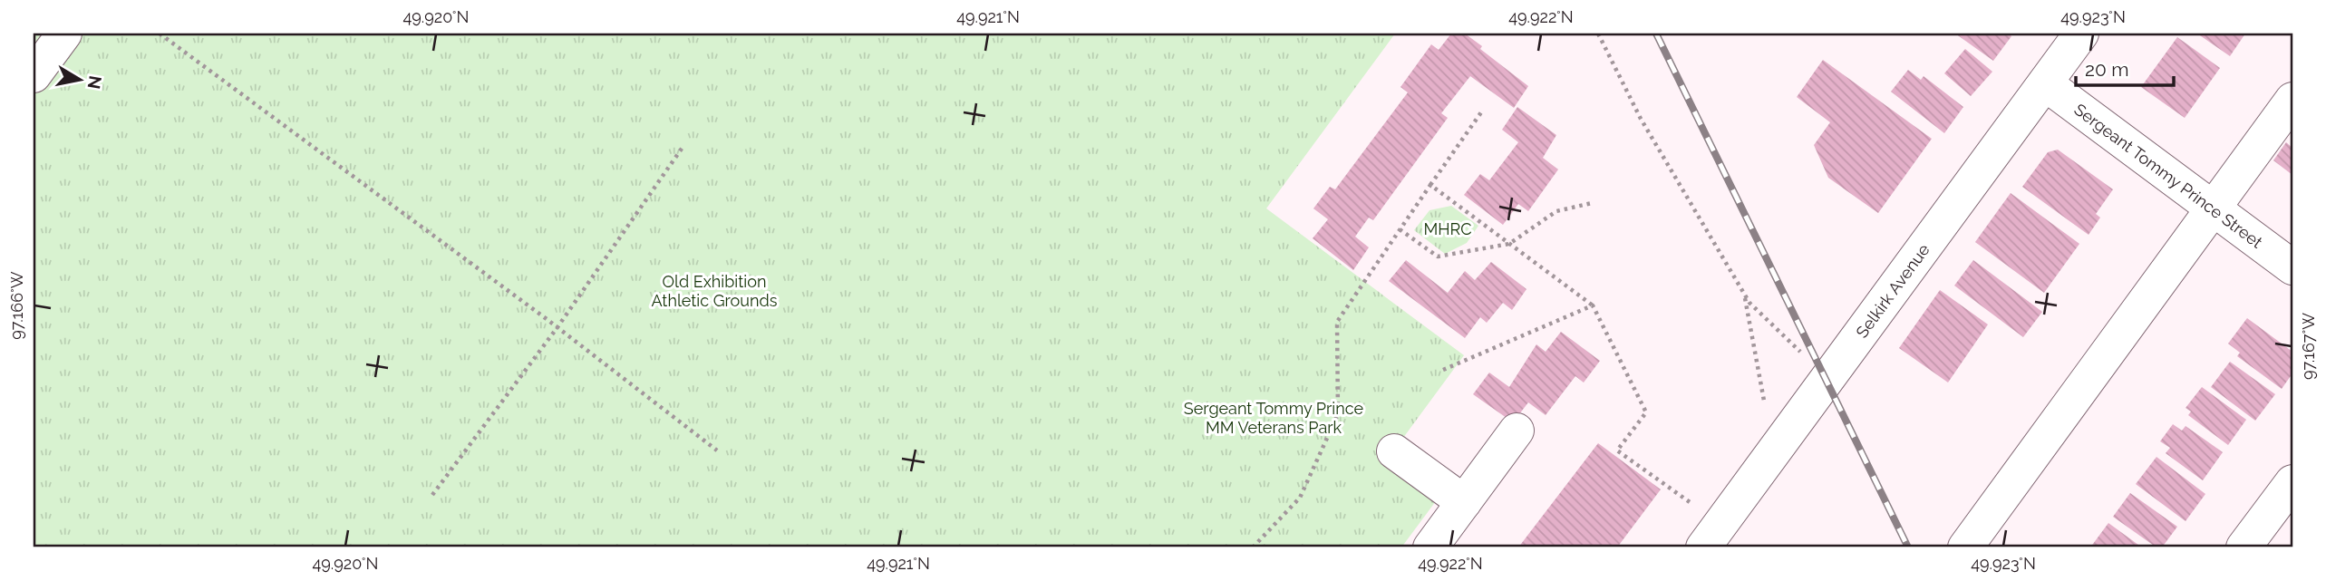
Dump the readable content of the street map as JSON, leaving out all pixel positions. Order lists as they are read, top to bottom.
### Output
{
  "streets": {
    "main road": ["Sergeant Tommy Prince Street", "Selkirk Avenue"]
  },
  "crossings": [
    ["Sergeant Tommy Prince Street", "Selkirk Avenue"]
  ],
  "parks": ["MHRC", "Old Exhibition Athletic Grounds", "Sergeant Tommy Prince MM Veterans Park"],
  "scale_bar": "20 m",
  "north": "right",
  "coordinates": [
    "49.920°N",
    "49.921°N",
    "49.922°N",
    "49.923°N",
    "97.166°W",
    "97.167°W"
  ]
}
